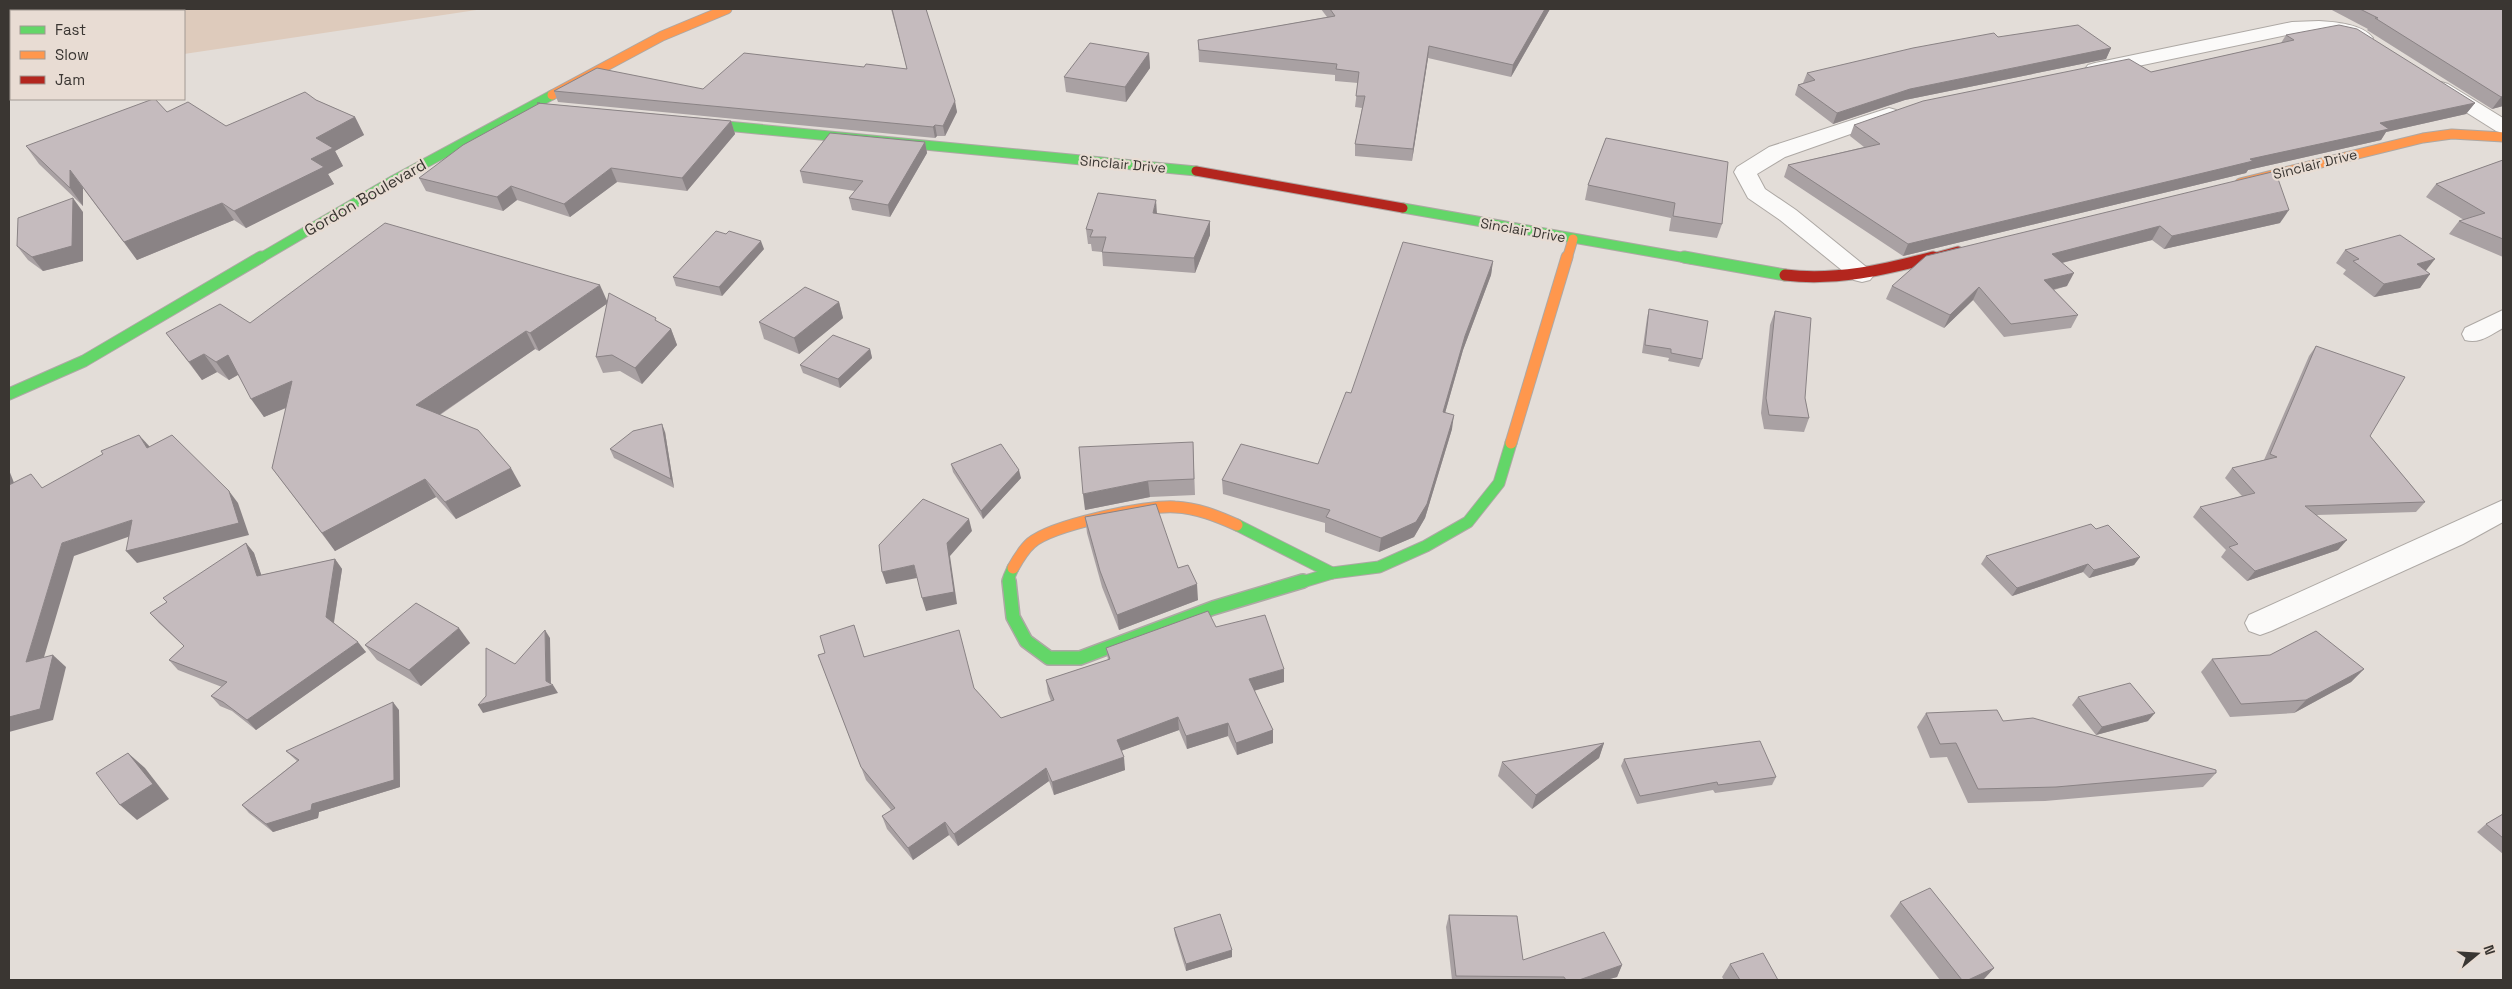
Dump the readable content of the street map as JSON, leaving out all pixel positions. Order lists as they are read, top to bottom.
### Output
{
  "streets": {
    "street": ["Sinclair Drive", "Gordon Boulevard"]
  },
  "legend": ["Fast", "Slow", "Jam"],
  "north": "right"
}
